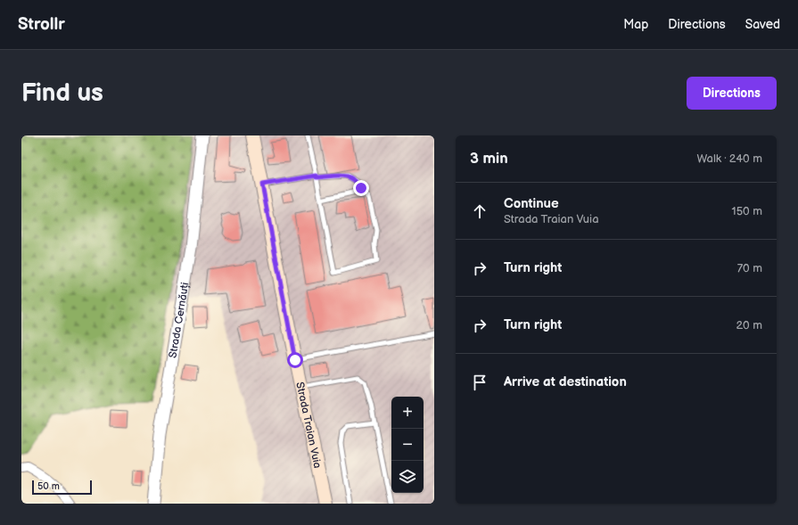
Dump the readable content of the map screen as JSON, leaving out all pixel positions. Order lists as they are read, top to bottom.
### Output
{
  "streets": {
    "main road": ["Strada Traian Vuia"],
    "street": ["Strada Cernăuți"]
  },
  "scale_bar": "50 m",
  "page": {
    "header": "Strollr",
    "nav": ["Map", "Directions", "Saved"],
    "buttons": "Directions",
    "title": "Find us",
    "heading": ["3 min", "Walk · 240 m"],
    "list": [
      ["Continue", "Strada Traian Vuia", "150 m"],
      ["Turn right", "70 m"],
      ["Turn right", "20 m"],
      "Arrive at destination"
    ],
    "map_buttons": ["+", "−"],
    "scale": "50 m"
  }
}
